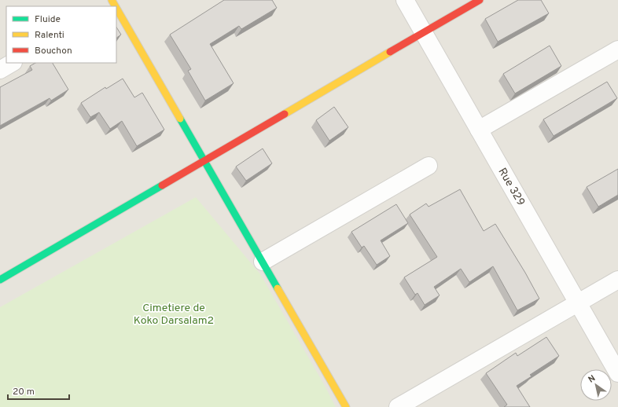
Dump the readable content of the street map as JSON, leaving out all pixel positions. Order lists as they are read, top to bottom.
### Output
{
  "streets": {
    "street": ["Rue 329"]
  },
  "parks": ["Cimetiere de Koko Darsalam2"],
  "legend": ["Fluide", "Ralenti", "Bouchon"],
  "scale_bar": "20 m",
  "north": "top left"
}
